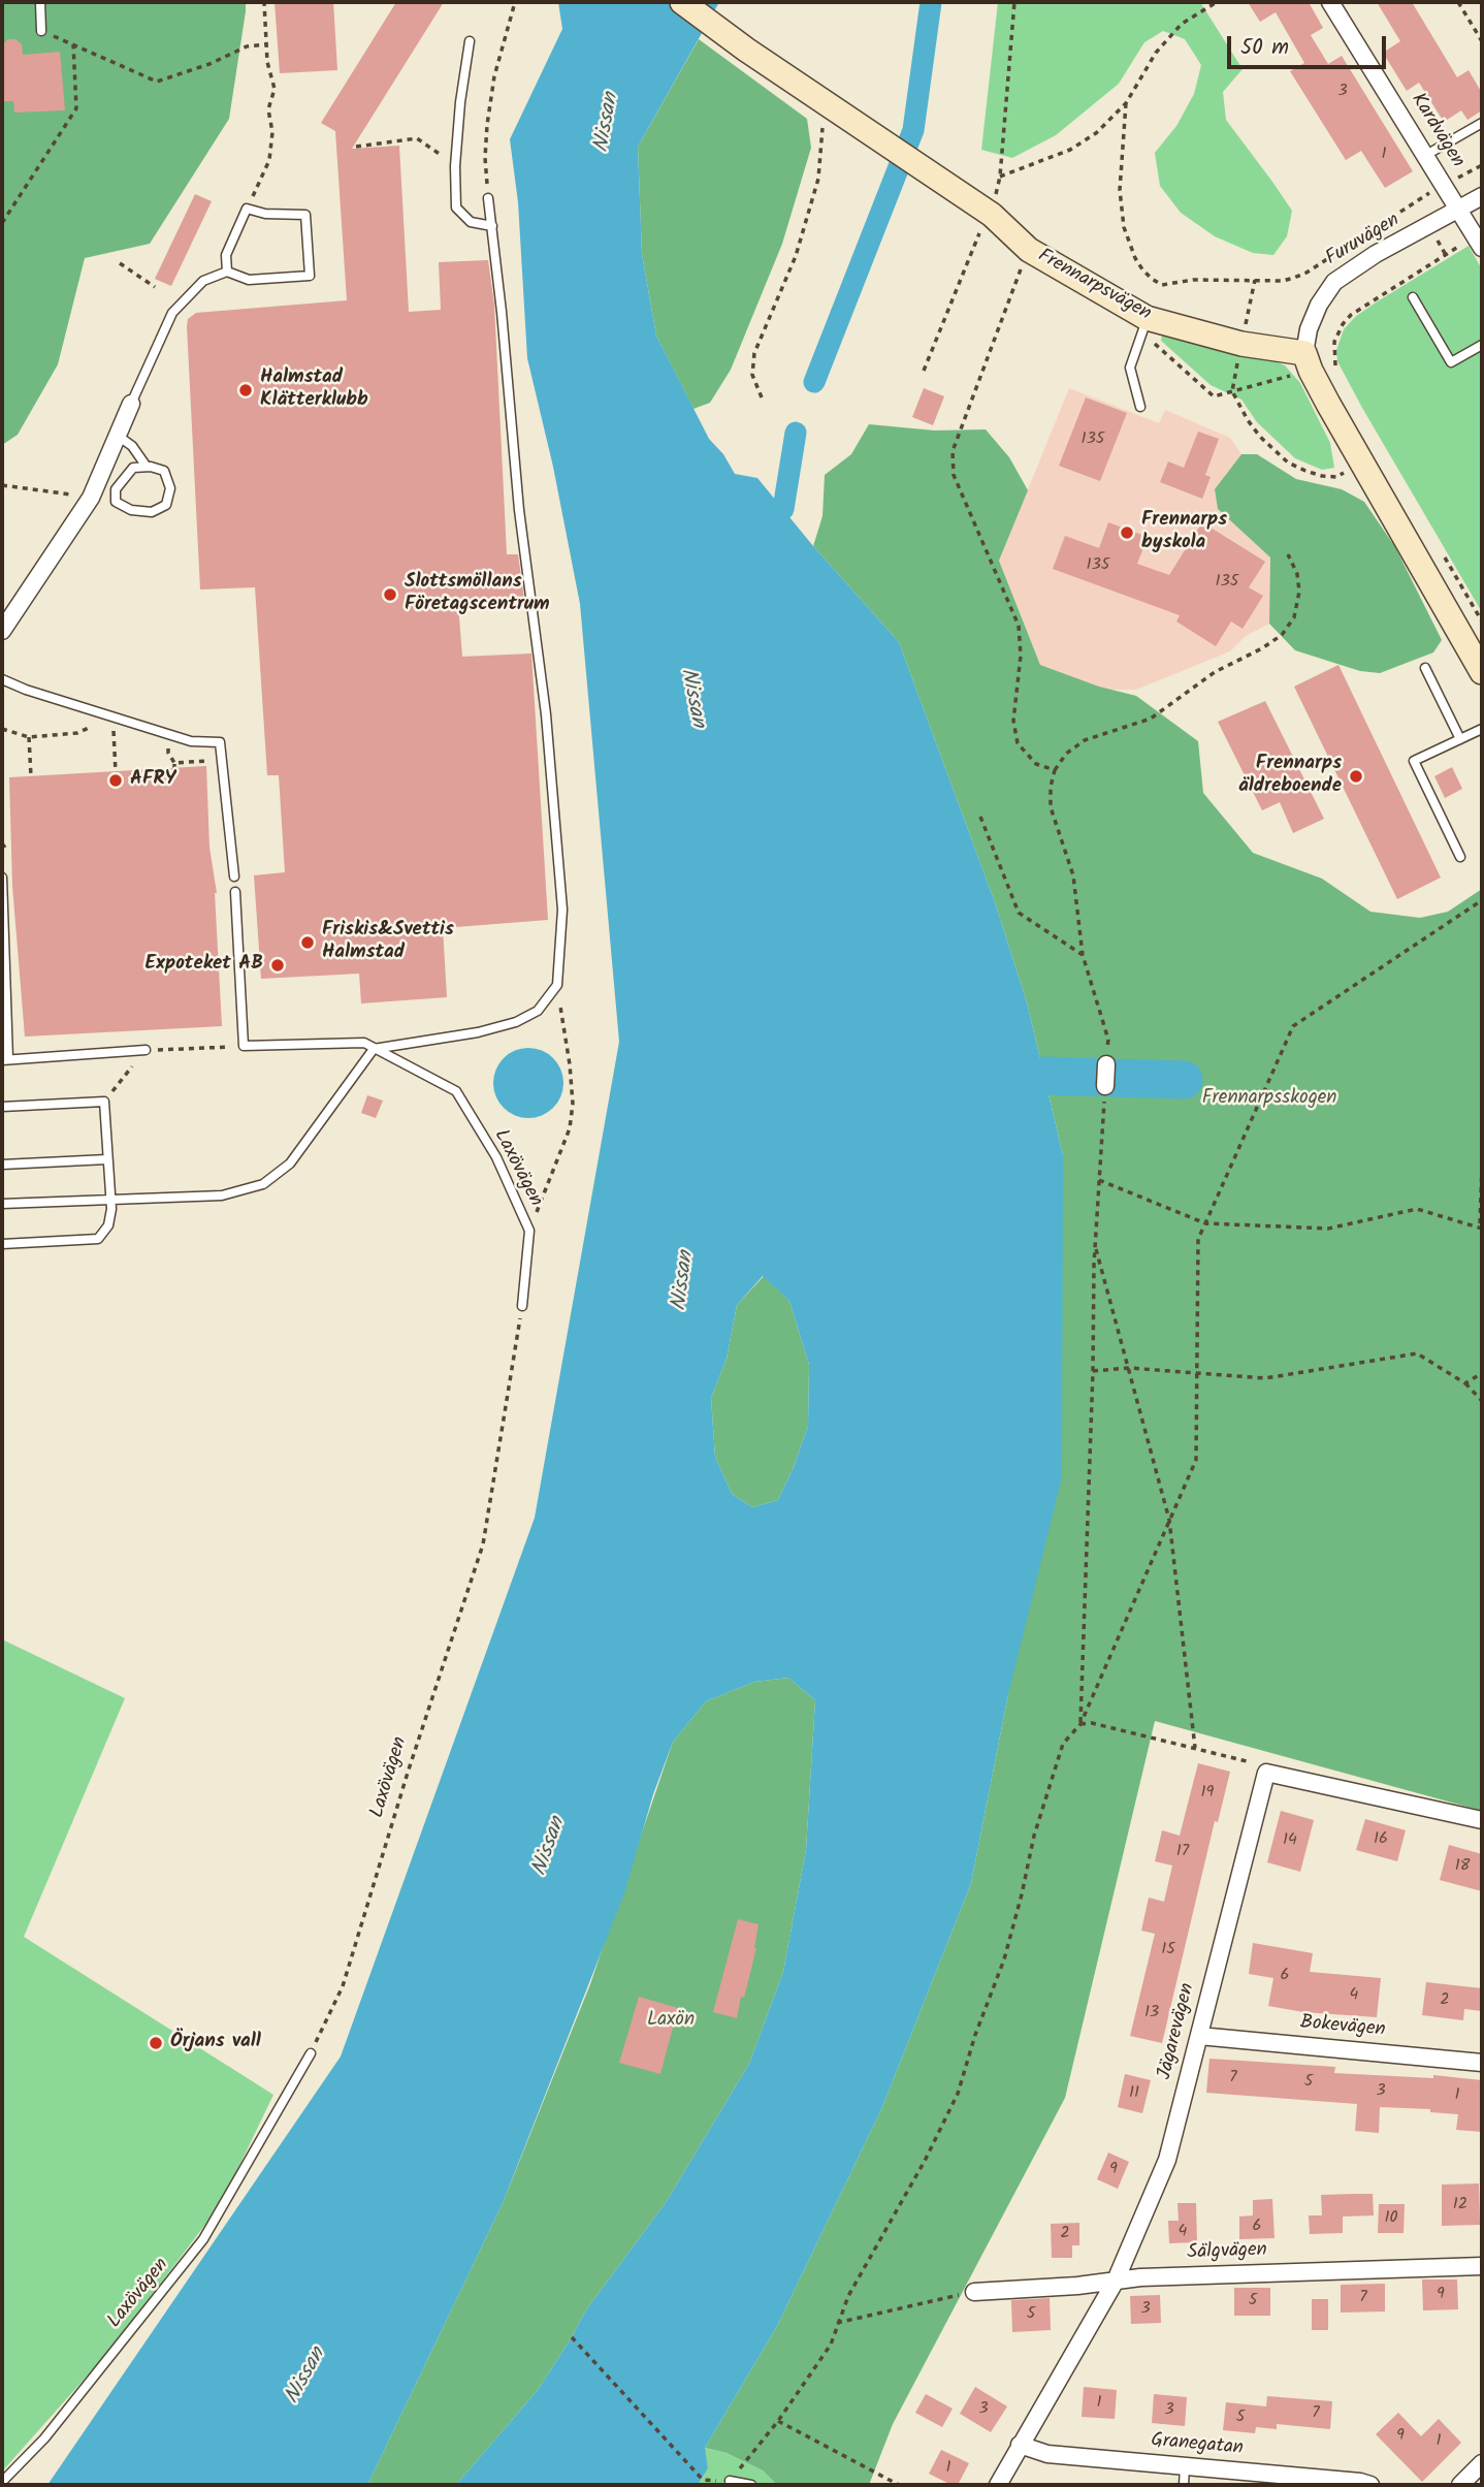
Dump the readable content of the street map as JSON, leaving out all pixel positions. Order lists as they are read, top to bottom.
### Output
{
  "streets": {
    "street": [
      "Kardvägen",
      "Furuvägen",
      "Frennarpsvägen",
      "Bokevägen",
      "Jägarevägen",
      "Sälgvägen",
      "Granegatan"
    ],
    "lane": ["Laxövägen"]
  },
  "crossings": [
    ["Kardvägen", "Furuvägen"],
    ["Furuvägen", "Frennarpsvägen"],
    ["Bokevägen", "Jägarevägen"],
    ["Jägarevägen", "Sälgvägen"],
    ["Jägarevägen", "Granegatan"]
  ],
  "water": ["Nissan"],
  "parks": ["Frennarpsskogen", "Laxön"],
  "places": [
    "Halmstad Klätterklubb",
    "Frennarps byskola",
    "Slottsmöllans Företagscentrum",
    "Frennarps äldreboende",
    "AFRY",
    "Friskis&Svettis Halmstad",
    "Expoteket AB",
    "Örjans vall"
  ],
  "house_numbers": [
    "3",
    "1",
    "135",
    "135",
    "135",
    "19",
    "16",
    "14",
    "17",
    "18",
    "15",
    "6",
    "4",
    "2",
    "13",
    "7",
    "5",
    "3",
    "11",
    "1",
    "9",
    "12",
    "10",
    "6",
    "4",
    "2",
    "9",
    "7",
    "5",
    "3",
    "5",
    "1",
    "3",
    "3",
    "7",
    "5",
    "9",
    "1",
    "1"
  ],
  "scale_bar": "50 m"
}
